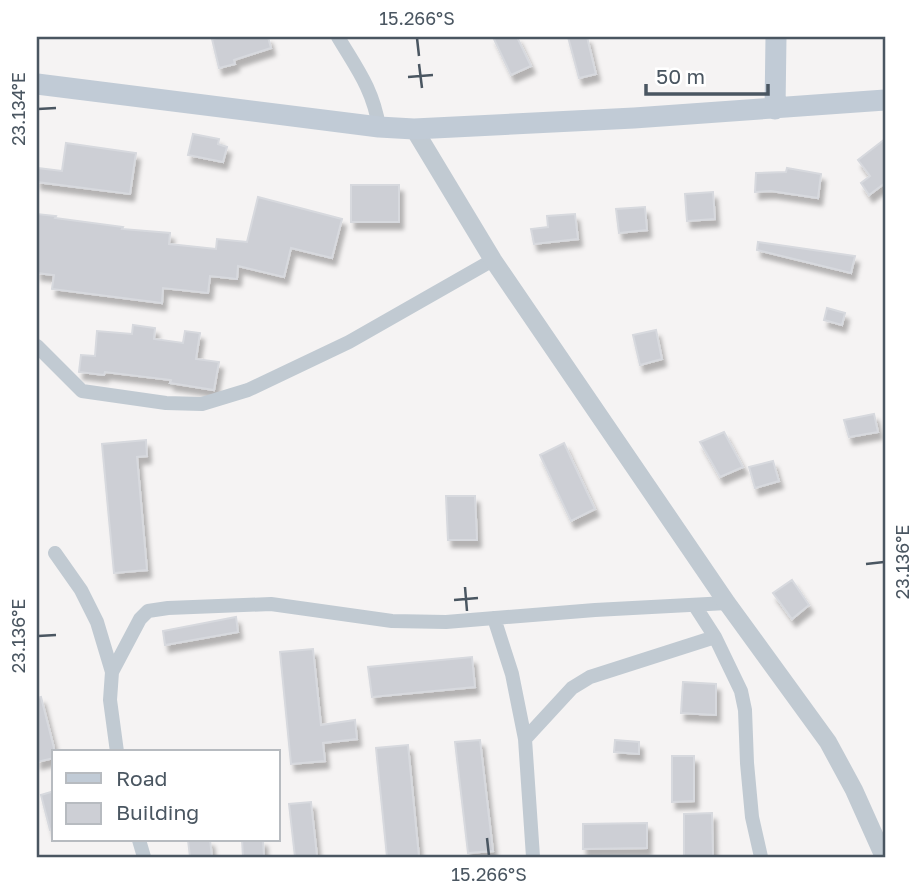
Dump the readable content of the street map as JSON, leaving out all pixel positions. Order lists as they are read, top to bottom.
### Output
{
  "legend": ["Road", "Building"],
  "scale_bar": "50 m",
  "coordinates": ["15.266°S", "23.134°E", "23.136°E"]
}
